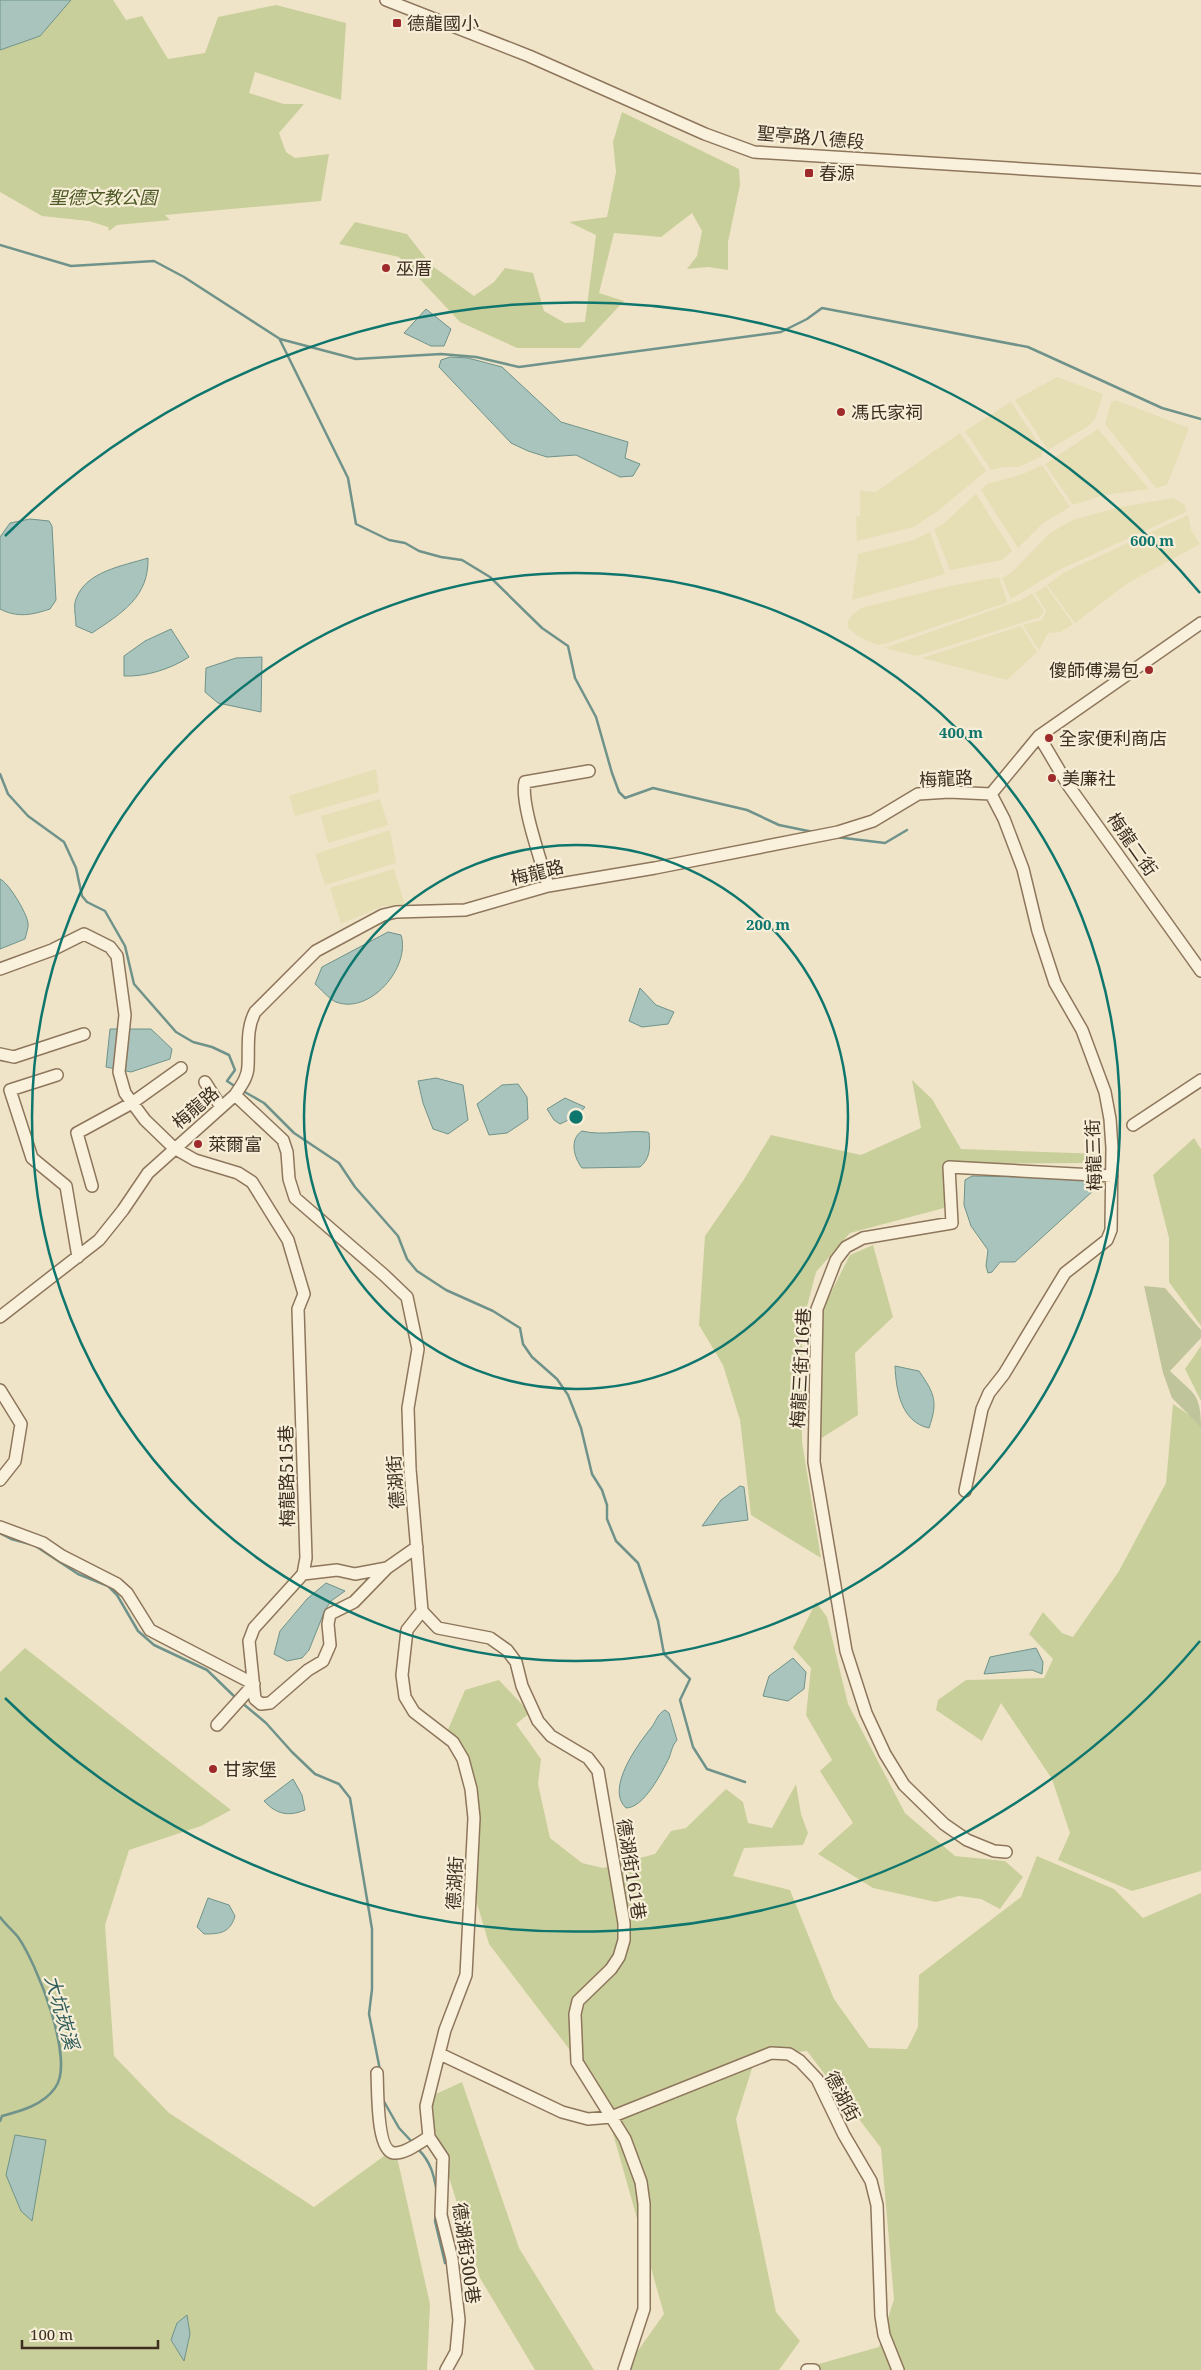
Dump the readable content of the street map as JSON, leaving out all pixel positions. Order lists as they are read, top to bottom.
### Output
{
  "streets": {
    "street": [
      "聖亭路八德段",
      "梅龍路",
      "梅龍二街",
      "梅龍三街",
      "梅龍三街116巷",
      "梅龍路515巷",
      "德湖街",
      "德湖街161巷",
      "德湖街300巷"
    ]
  },
  "crossings": [
    ["梅龍路", "梅龍二街"],
    ["梅龍路", "梅龍三街"],
    ["梅龍路", "梅龍路515巷"],
    ["梅龍路", "德湖街"],
    ["梅龍三街", "梅龍三街116巷"],
    ["德湖街", "德湖街161巷"],
    ["德湖街", "德湖街300巷"]
  ],
  "water": ["大坑崁溪"],
  "parks": ["聖德文教公園"],
  "places": {
    "transit": ["德龍國小", "春源"],
    "other": [
      "巫厝",
      "馮氏家祠",
      "傻師傅湯包",
      "全家便利商店",
      "美廉社",
      "萊爾富",
      "甘家堡"
    ]
  },
  "scale_bar": "100 m",
  "rings": ["600 m", "400 m", "200 m"]
}
